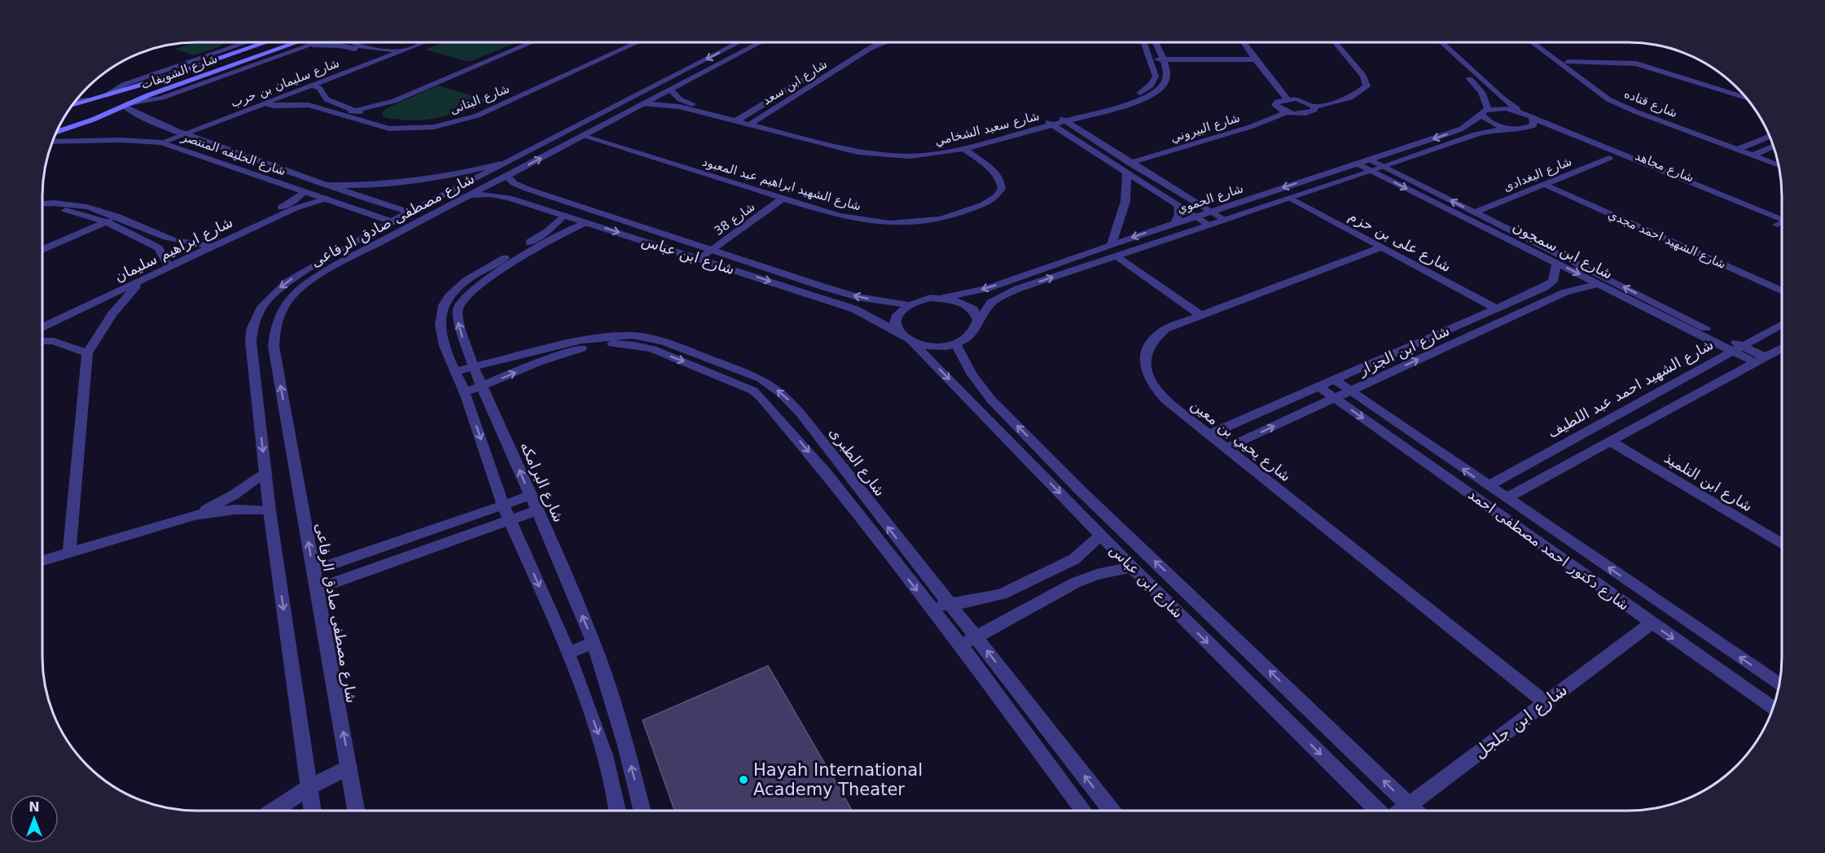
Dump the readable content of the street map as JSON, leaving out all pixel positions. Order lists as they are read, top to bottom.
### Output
{
  "streets": {
    "main road": ["شارع الشويفات"],
    "street": [
      "شارع ابن سعد",
      "شارع سليمان بن حرب",
      "شارع البتانى",
      "شارع قتاده",
      "شارع البيروني",
      "شارع سعيد الشخامي",
      "شارع الخليفه المنتصر",
      "شارع مجاهد",
      "شارع البغدادى",
      "شارع الشهيد ابراهيم عبد المعبود",
      "شارع الحموي",
      "شارع 38",
      "شارع مصطفى صادق الرفاعى",
      "شارع الشهيد احمد مجدي",
      "شارع على بن حزم",
      "شارع ابراهيم سليمان",
      "شارع ابن سمجون",
      "شارع ابن عباس",
      "شارع ابن الجزار",
      "شارع الشهيد احمد عبد اللطيف",
      "شارع يحيي بن معين",
      "شارع الطبرى",
      "شارع البرامكه",
      "شارع ابن التلميذ",
      "شارع دكتور احمد مصطفى احمد",
      "شارع ابن جلجل"
    ]
  },
  "crossings": [
    ["شارع الشويفات", "شارع الخليفه المنتصر"],
    ["شارع ابن سعد", "شارع سعيد الشخامي"],
    ["شارع سليمان بن حرب", "شارع البتانى"],
    ["شارع سليمان بن حرب", "شارع الخليفه المنتصر"],
    ["شارع سعيد الشخامي", "شارع الشهيد ابراهيم عبد المعبود"],
    ["شارع سعيد الشخامي", "شارع مصطفى صادق الرفاعى"],
    ["شارع الخليفه المنتصر", "شارع مصطفى صادق الرفاعى"],
    ["شارع الخليفه المنتصر", "شارع ابراهيم سليمان"],
    ["شارع مجاهد", "شارع البغدادى"],
    ["شارع البغدادى", "شارع الشهيد احمد مجدي"],
    ["شارع البغدادى", "شارع ابن سمجون"],
    ["شارع الشهيد ابراهيم عبد المعبود", "شارع 38"],
    ["شارع الشهيد ابراهيم عبد المعبود", "شارع مصطفى صادق الرفاعى"],
    ["شارع الحموي", "شارع على بن حزم"],
    ["شارع الحموي", "شارع ابن سمجون"],
    ["شارع الحموي", "شارع ابن عباس"],
    ["شارع 38", "شارع ابن عباس"],
    ["شارع مصطفى صادق الرفاعى", "شارع ابن عباس"],
    ["شارع على بن حزم", "شارع ابن الجزار"],
    ["شارع على بن حزم", "شارع يحيي بن معين"],
    ["شارع ابن سمجون", "شارع ابن الجزار"],
    ["شارع ابن سمجون", "شارع الشهيد احمد عبد اللطيف"],
    ["شارع ابن عباس", "شارع البرامكه"],
    ["شارع ابن عباس", "شارع ابن جلجل"],
    ["شارع ابن الجزار", "شارع يحيي بن معين"],
    ["شارع ابن الجزار", "شارع دكتور احمد مصطفى احمد"],
    ["شارع الشهيد احمد عبد اللطيف", "شارع دكتور احمد مصطفى احمد"],
    ["شارع يحيي بن معين", "شارع ابن جلجل"],
    ["شارع الطبرى", "شارع البرامكه"],
    ["شارع دكتور احمد مصطفى احمد", "شارع ابن جلجل"]
  ],
  "places": ["Hayah International Academy Theater"],
  "north": "top"
}
